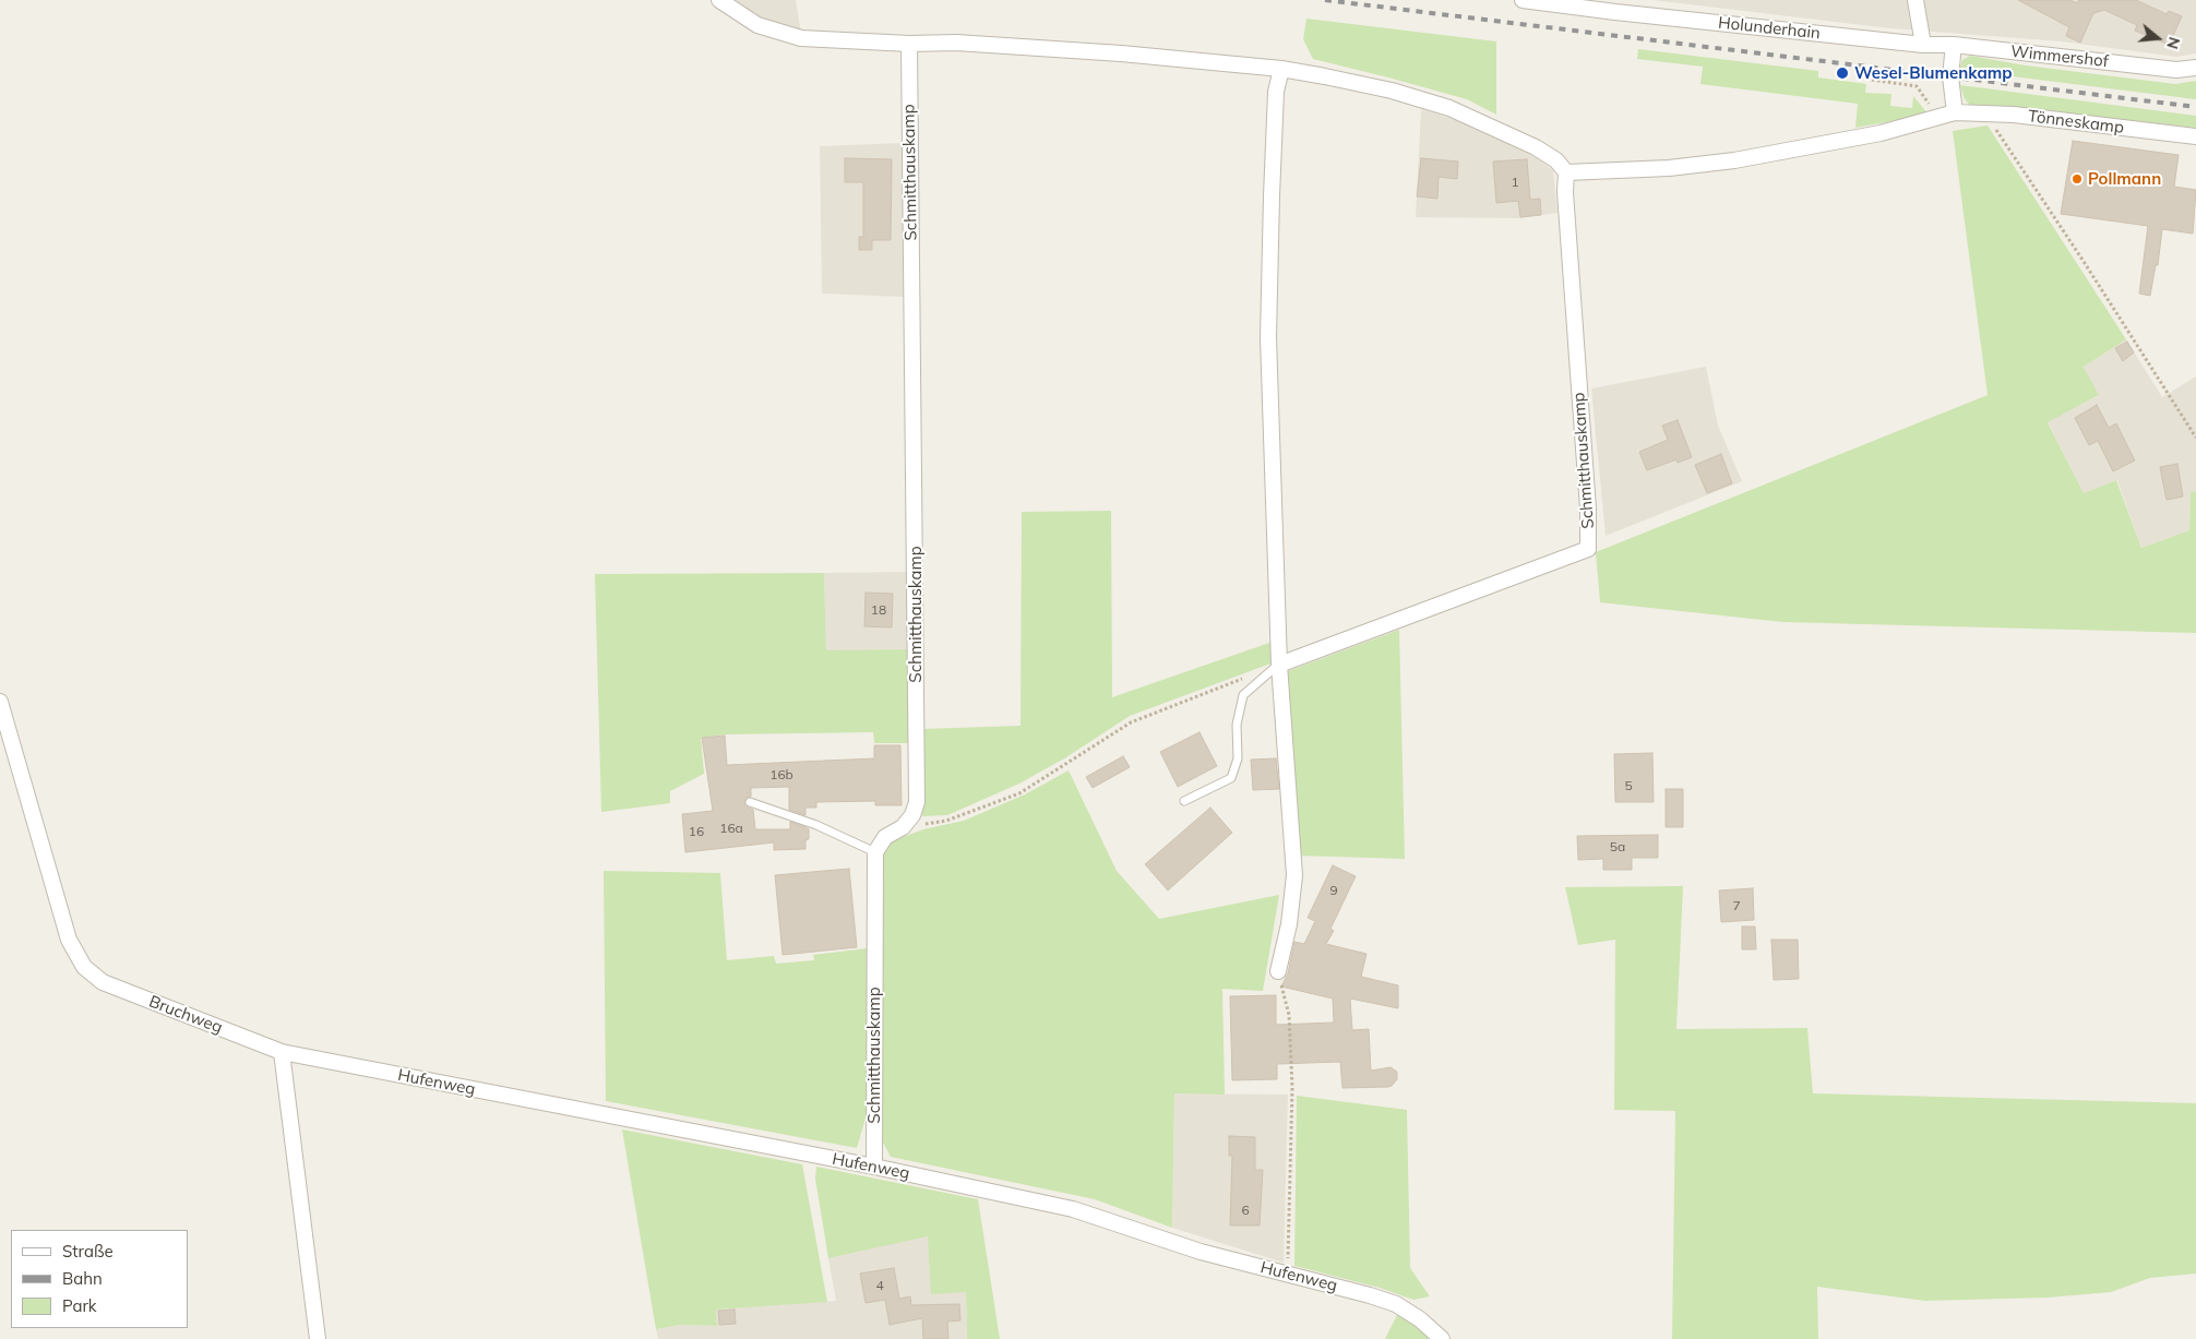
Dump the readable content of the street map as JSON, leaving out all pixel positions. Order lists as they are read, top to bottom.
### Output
{
  "streets": {
    "street": [
      "Holunderhain",
      "Wimmershof",
      "Tönneskamp",
      "Schmitthauskamp",
      "Bruchweg",
      "Hufenweg"
    ]
  },
  "crossings": [
    ["Holunderhain", "Wimmershof"],
    ["Schmitthauskamp", "Hufenweg"],
    ["Bruchweg", "Hufenweg"]
  ],
  "places": ["Wesel-Blumenkamp", "Pollmann"],
  "house_numbers": [
    "1",
    "18",
    "16b",
    "5",
    "16a",
    "16",
    "5a",
    "9",
    "7",
    "6",
    "4"
  ],
  "legend": ["Straße", "Bahn", "Park"],
  "north": "right"
}
